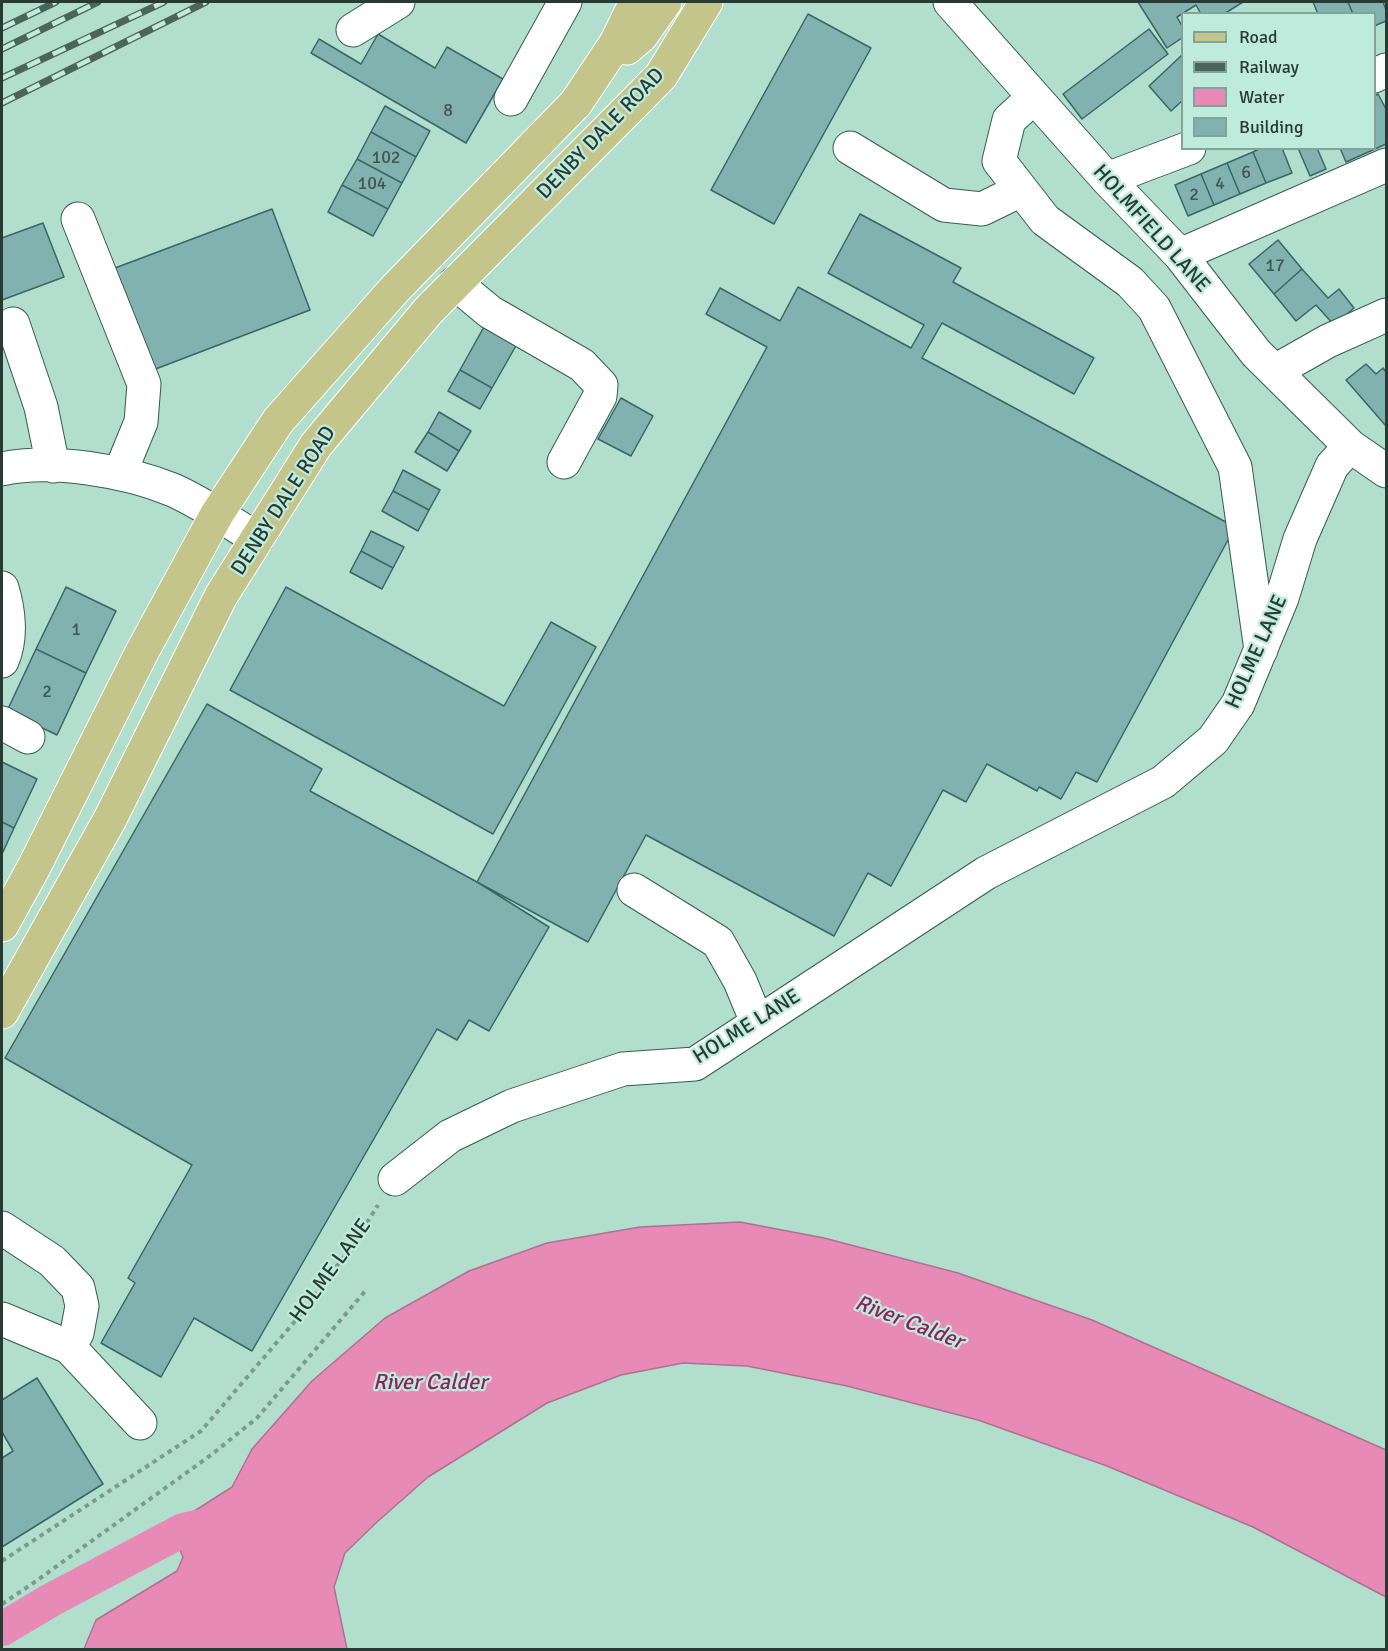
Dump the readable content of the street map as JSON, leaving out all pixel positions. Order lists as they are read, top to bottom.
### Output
{
  "streets": {
    "main road": ["DENBY DALE ROAD"],
    "street": ["HOLMFIELD LANE", "HOLME LANE"]
  },
  "crossings": [
    ["HOLMFIELD LANE", "HOLME LANE"]
  ],
  "water": ["River Calder"],
  "house_numbers": [
    "8",
    "102",
    "6",
    "104",
    "4",
    "2",
    "17",
    "1",
    "2"
  ],
  "legend": [
    "Road",
    "Railway",
    "Water",
    "Building"
  ]
}
